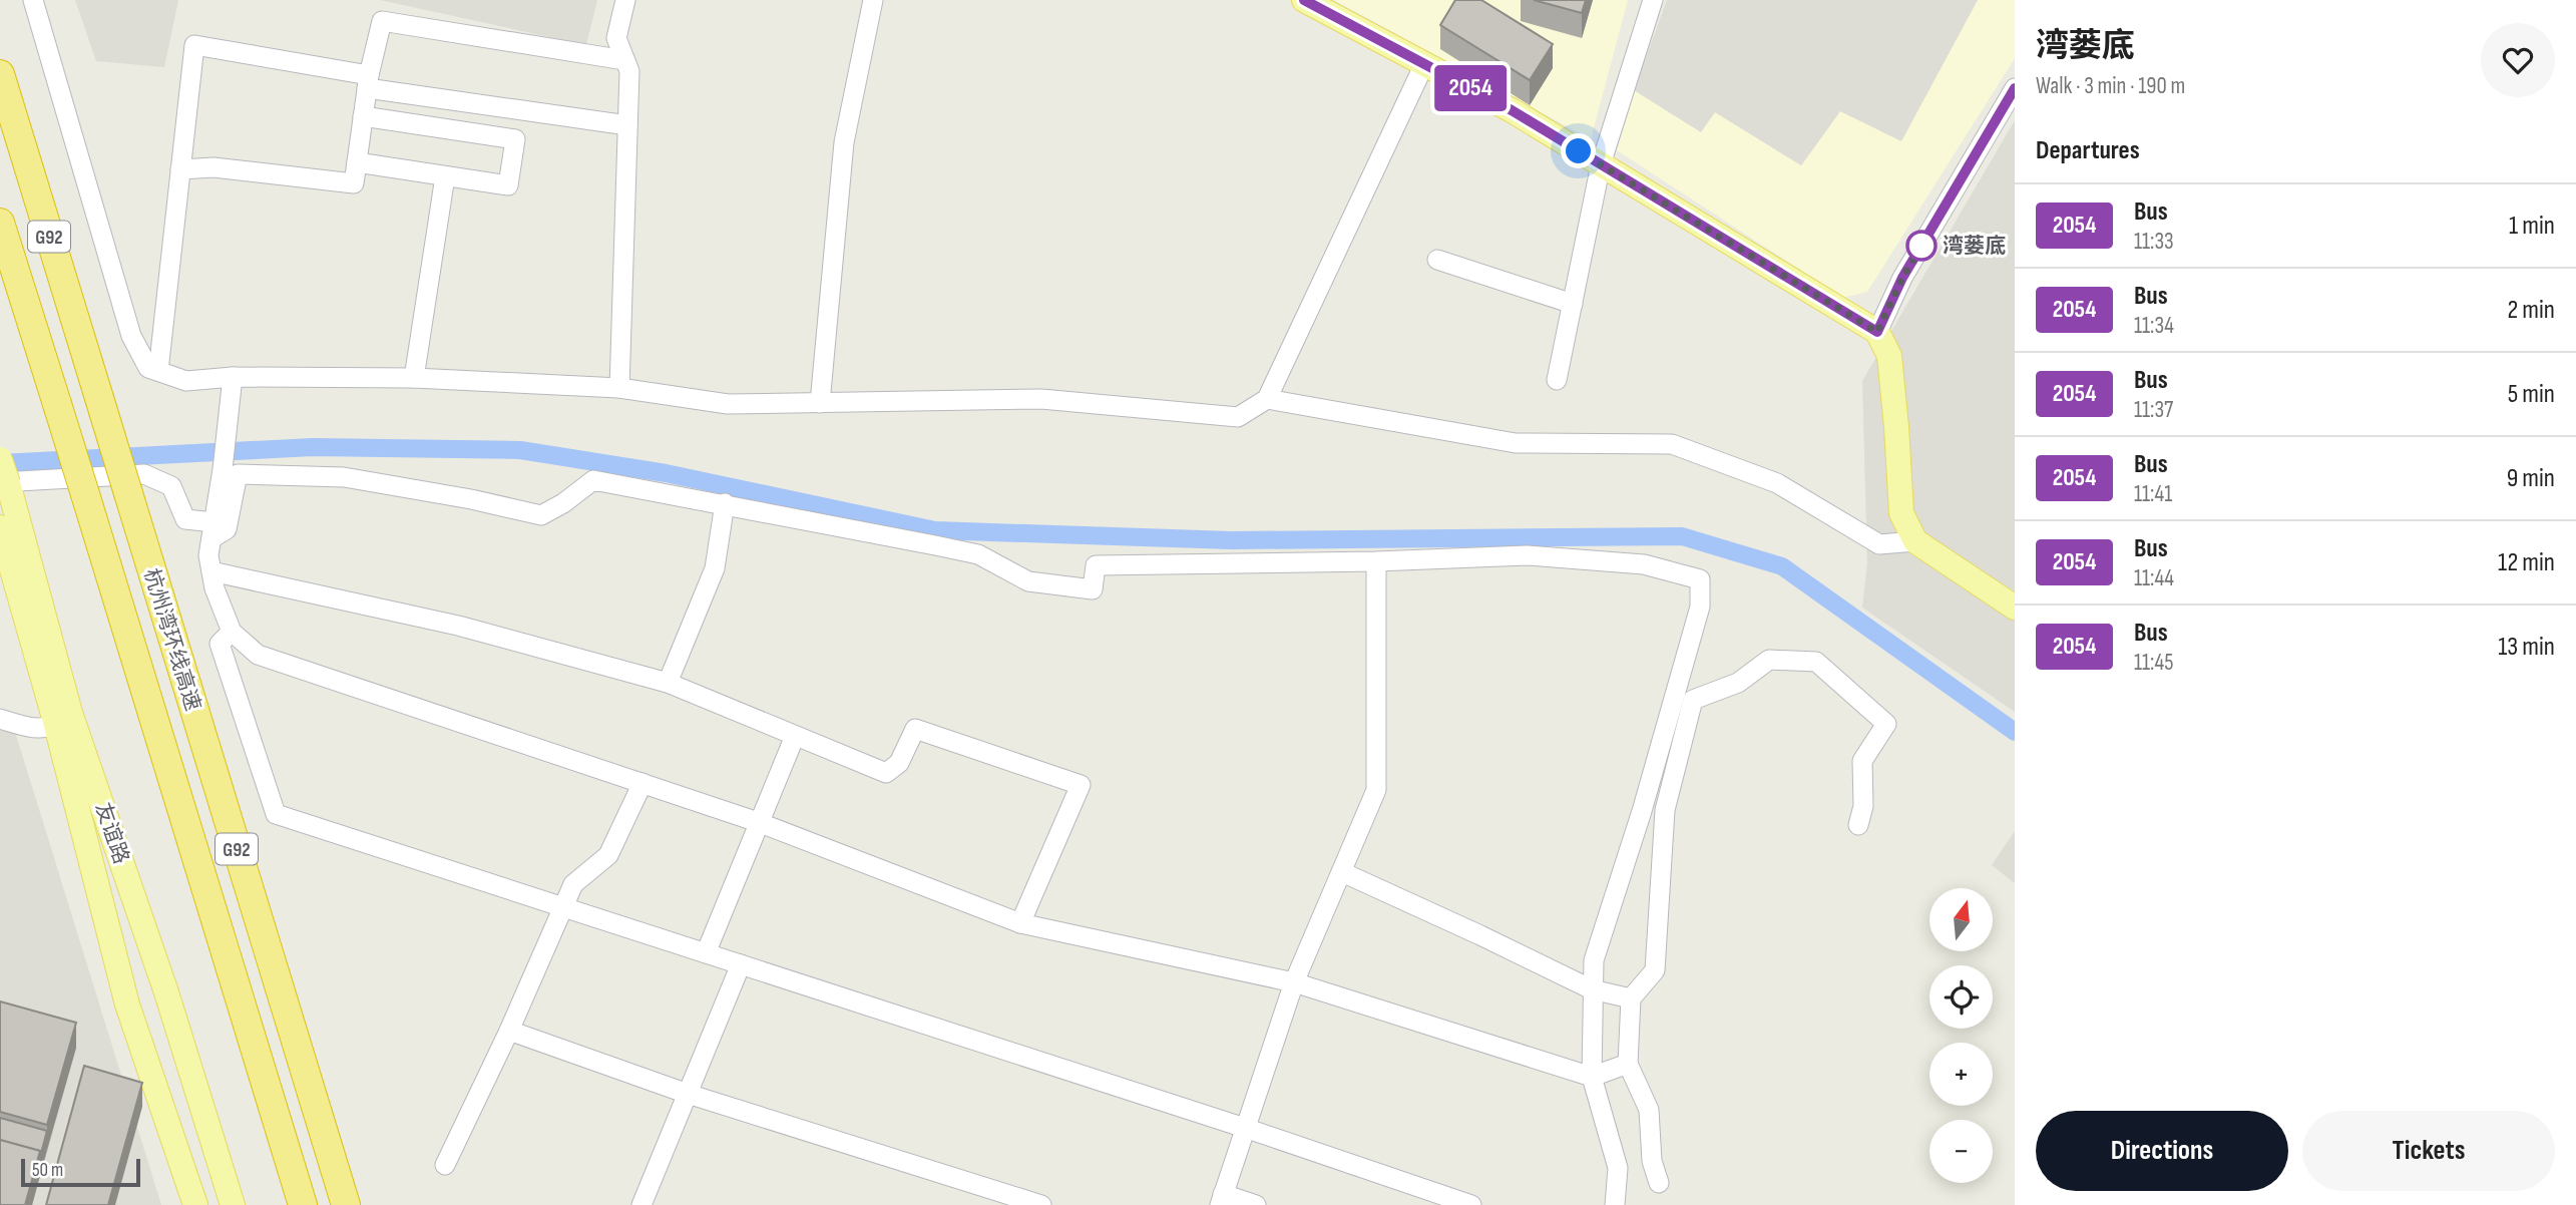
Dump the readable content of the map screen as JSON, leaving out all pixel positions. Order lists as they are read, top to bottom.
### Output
{
  "streets": {
    "highway": ["G92", "杭州湾环线高速"],
    "main road": ["友谊路"]
  },
  "places": ["湾蒌底"],
  "lines": ["bus line 2054"],
  "scale_bar": "50 m",
  "north": "top",
  "page": {
    "on_map": "2054",
    "heading": [
      ["湾蒌底", "Walk · 3 min · 190 m"],
      "Departures"
    ],
    "list": [
      {
        "mark": "2054",
        "name": "Bus",
        "note": "11:33",
        "value": "1 min"
      },
      {
        "mark": "2054",
        "name": "Bus",
        "note": "11:34",
        "value": "2 min"
      },
      {
        "mark": "2054",
        "name": "Bus",
        "note": "11:37",
        "value": "5 min"
      },
      {
        "mark": "2054",
        "name": "Bus",
        "note": "11:41",
        "value": "9 min"
      },
      {
        "mark": "2054",
        "name": "Bus",
        "note": "11:44",
        "value": "12 min"
      },
      {
        "mark": "2054",
        "name": "Bus",
        "note": "11:45",
        "value": "13 min"
      }
    ],
    "map_buttons": ["+", "−"],
    "buttons": ["Directions", "Tickets"],
    "scale": "50 m"
  }
}
